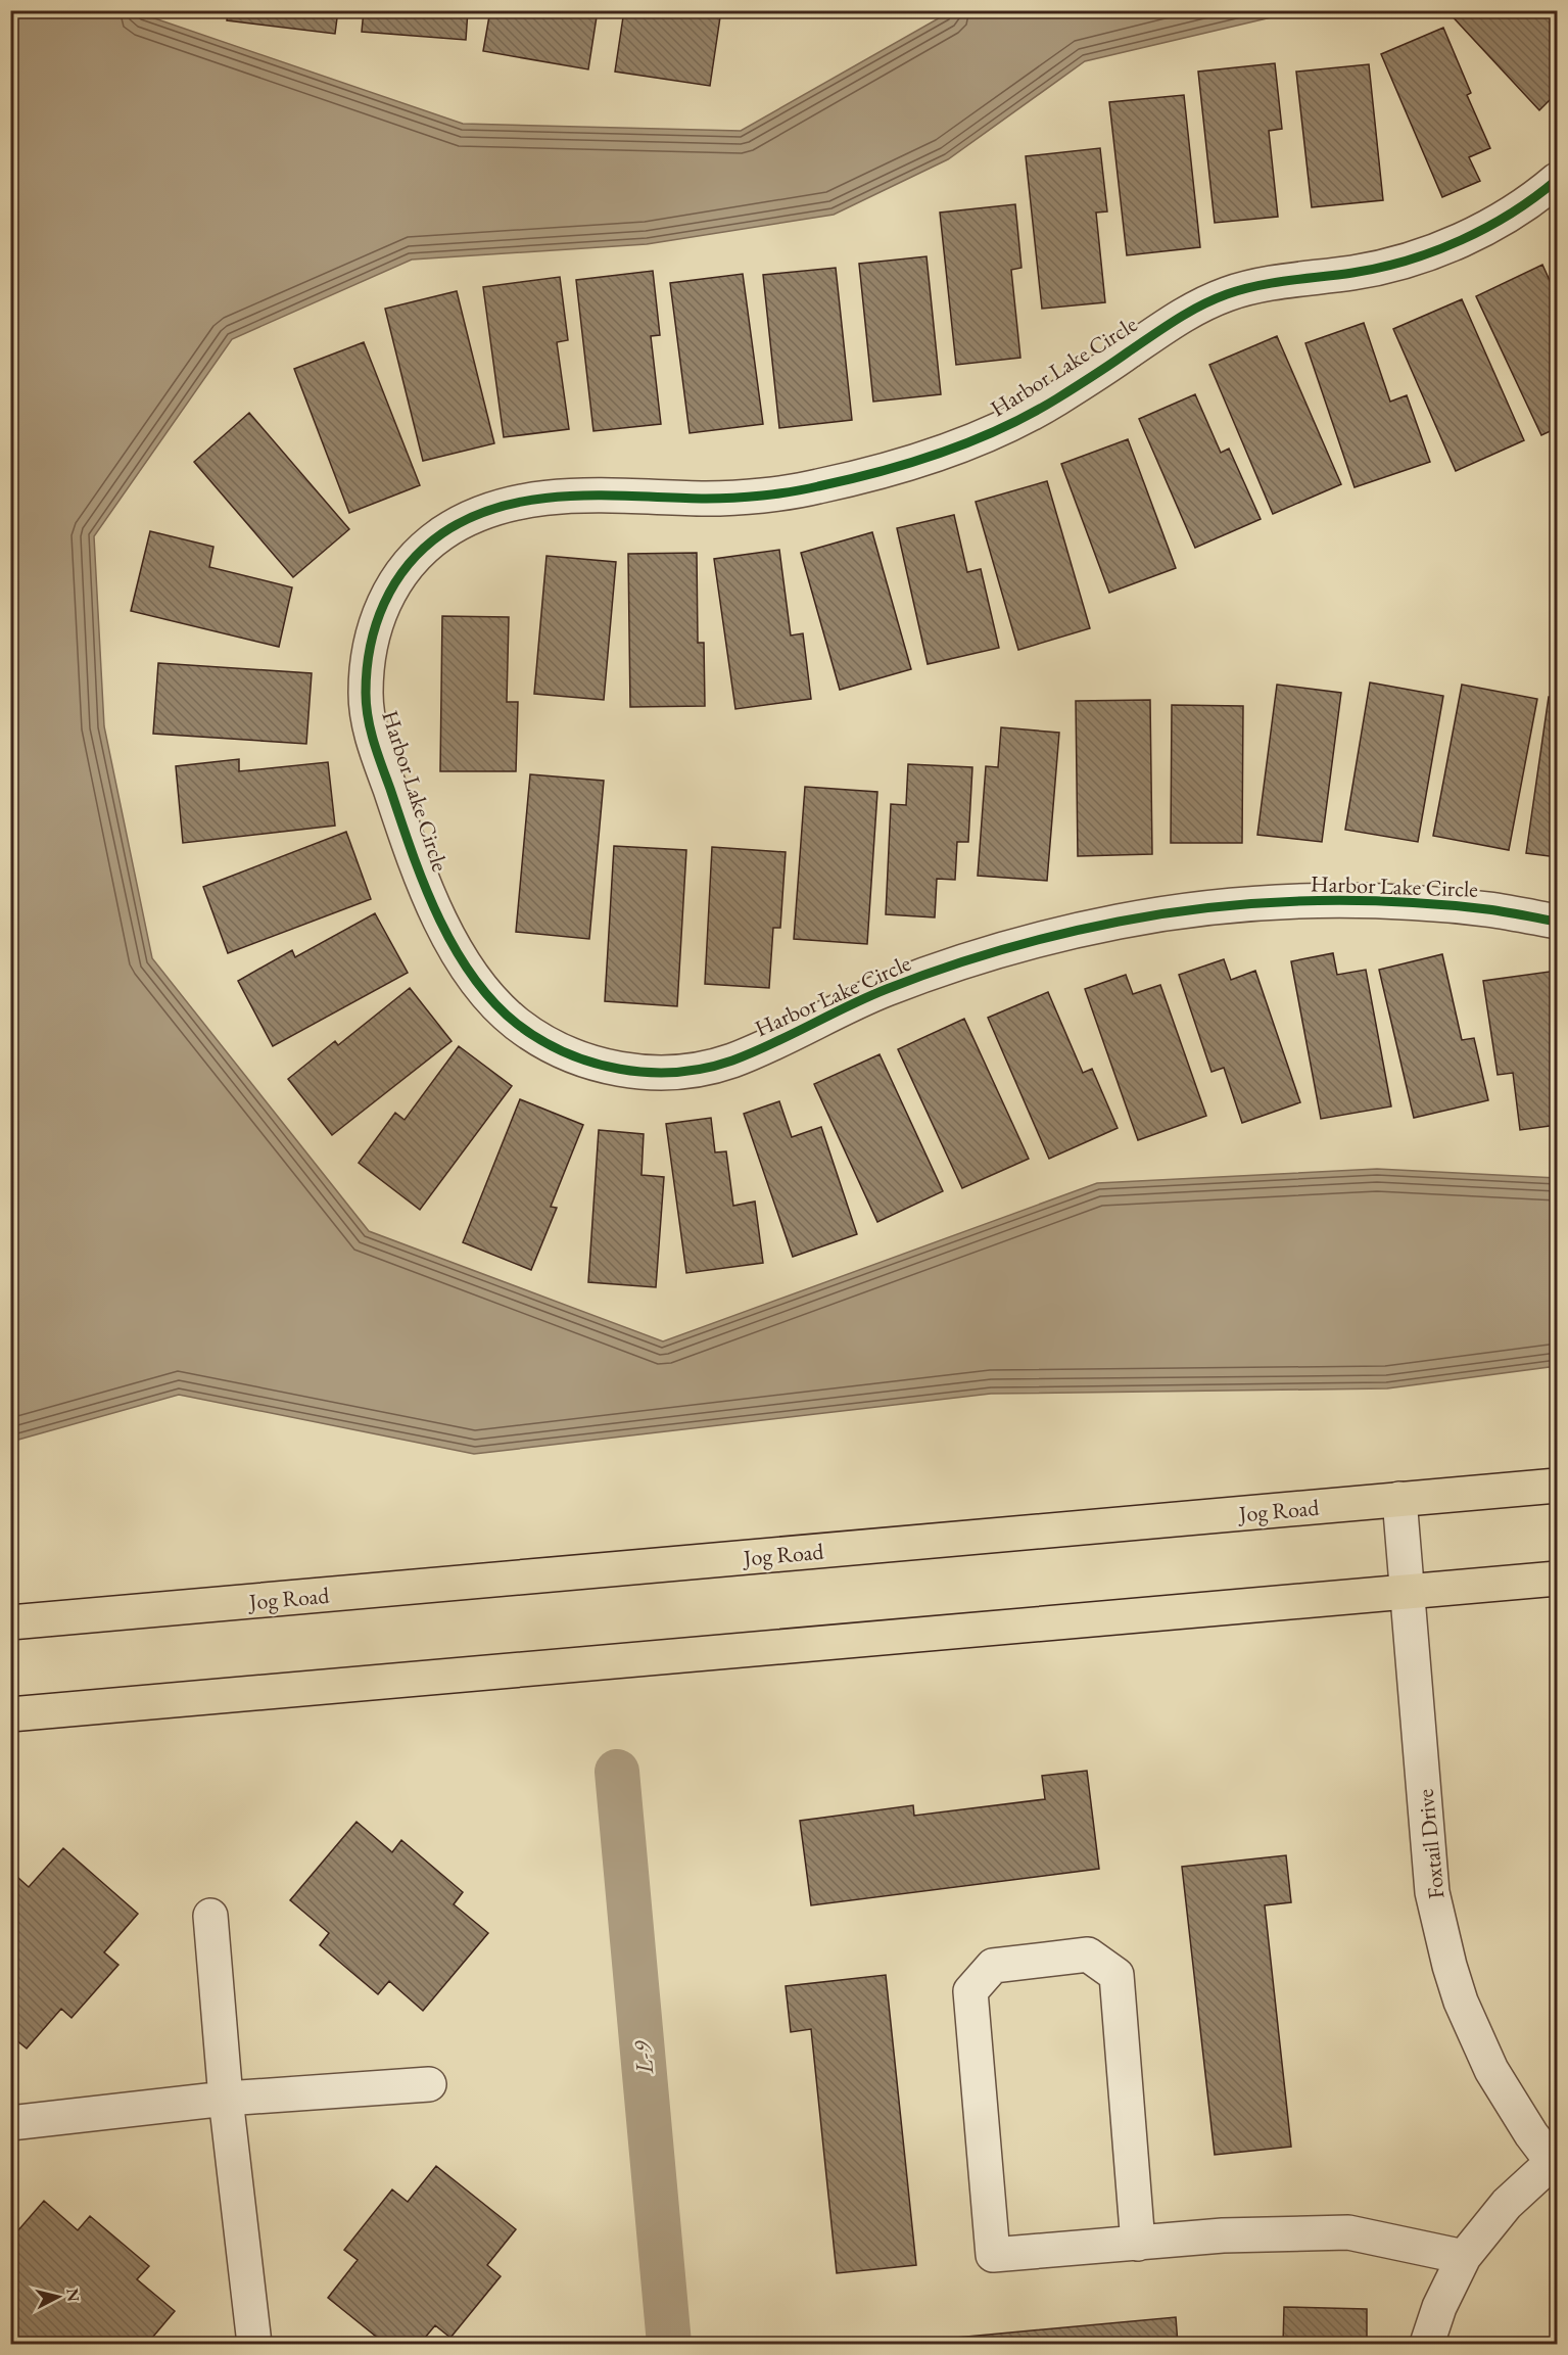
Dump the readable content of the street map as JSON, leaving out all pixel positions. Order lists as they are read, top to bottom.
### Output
{
  "streets": {
    "main road": ["Jog Road"],
    "street": ["Harbor Lake Circle", "Foxtail Drive"]
  },
  "crossings": [
    ["Jog Road", "Foxtail Drive"]
  ],
  "water": ["L-9"],
  "north": "right"
}
